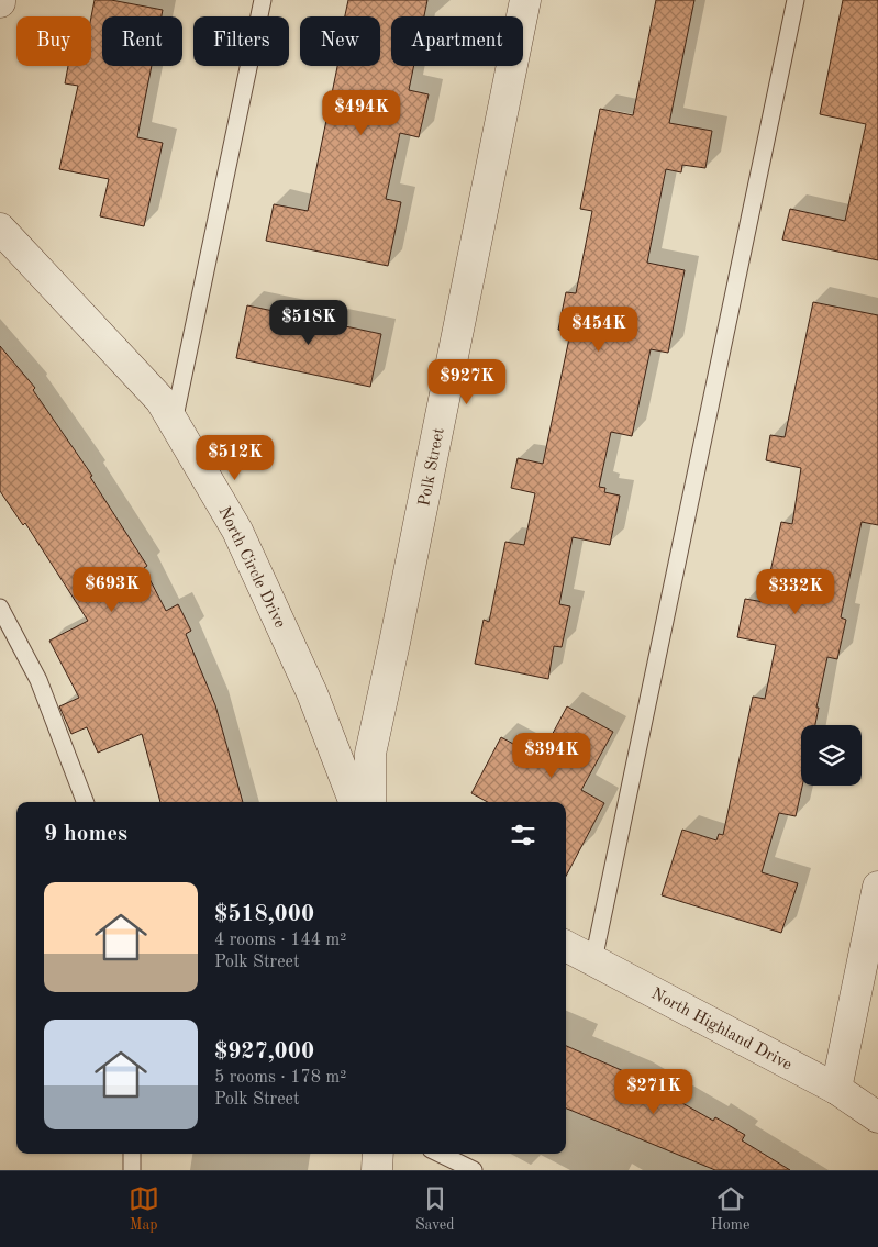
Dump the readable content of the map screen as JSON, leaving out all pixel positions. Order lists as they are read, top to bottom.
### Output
{
  "streets": {
    "street": ["Polk Street", "North Circle Drive", "North Highland Drive"]
  },
  "page": {
    "chip": [
      "Buy",
      "Rent",
      "Filters",
      "New",
      "Apartment"
    ],
    "price": [
      "$494K",
      "$518K",
      "$454K",
      "$927K",
      "$512K",
      "$693K",
      "$332K",
      "$394K",
      "$271K"
    ],
    "heading": "9 homes",
    "list": [
      {
        "name": "$518,000",
        "note": "4 rooms · 144 m² · Polk Street"
      },
      {
        "name": "$927,000",
        "note": "5 rooms · 178 m² · Polk Street"
      }
    ],
    "tabs": ["Map", "Saved", "Home"]
  }
}
